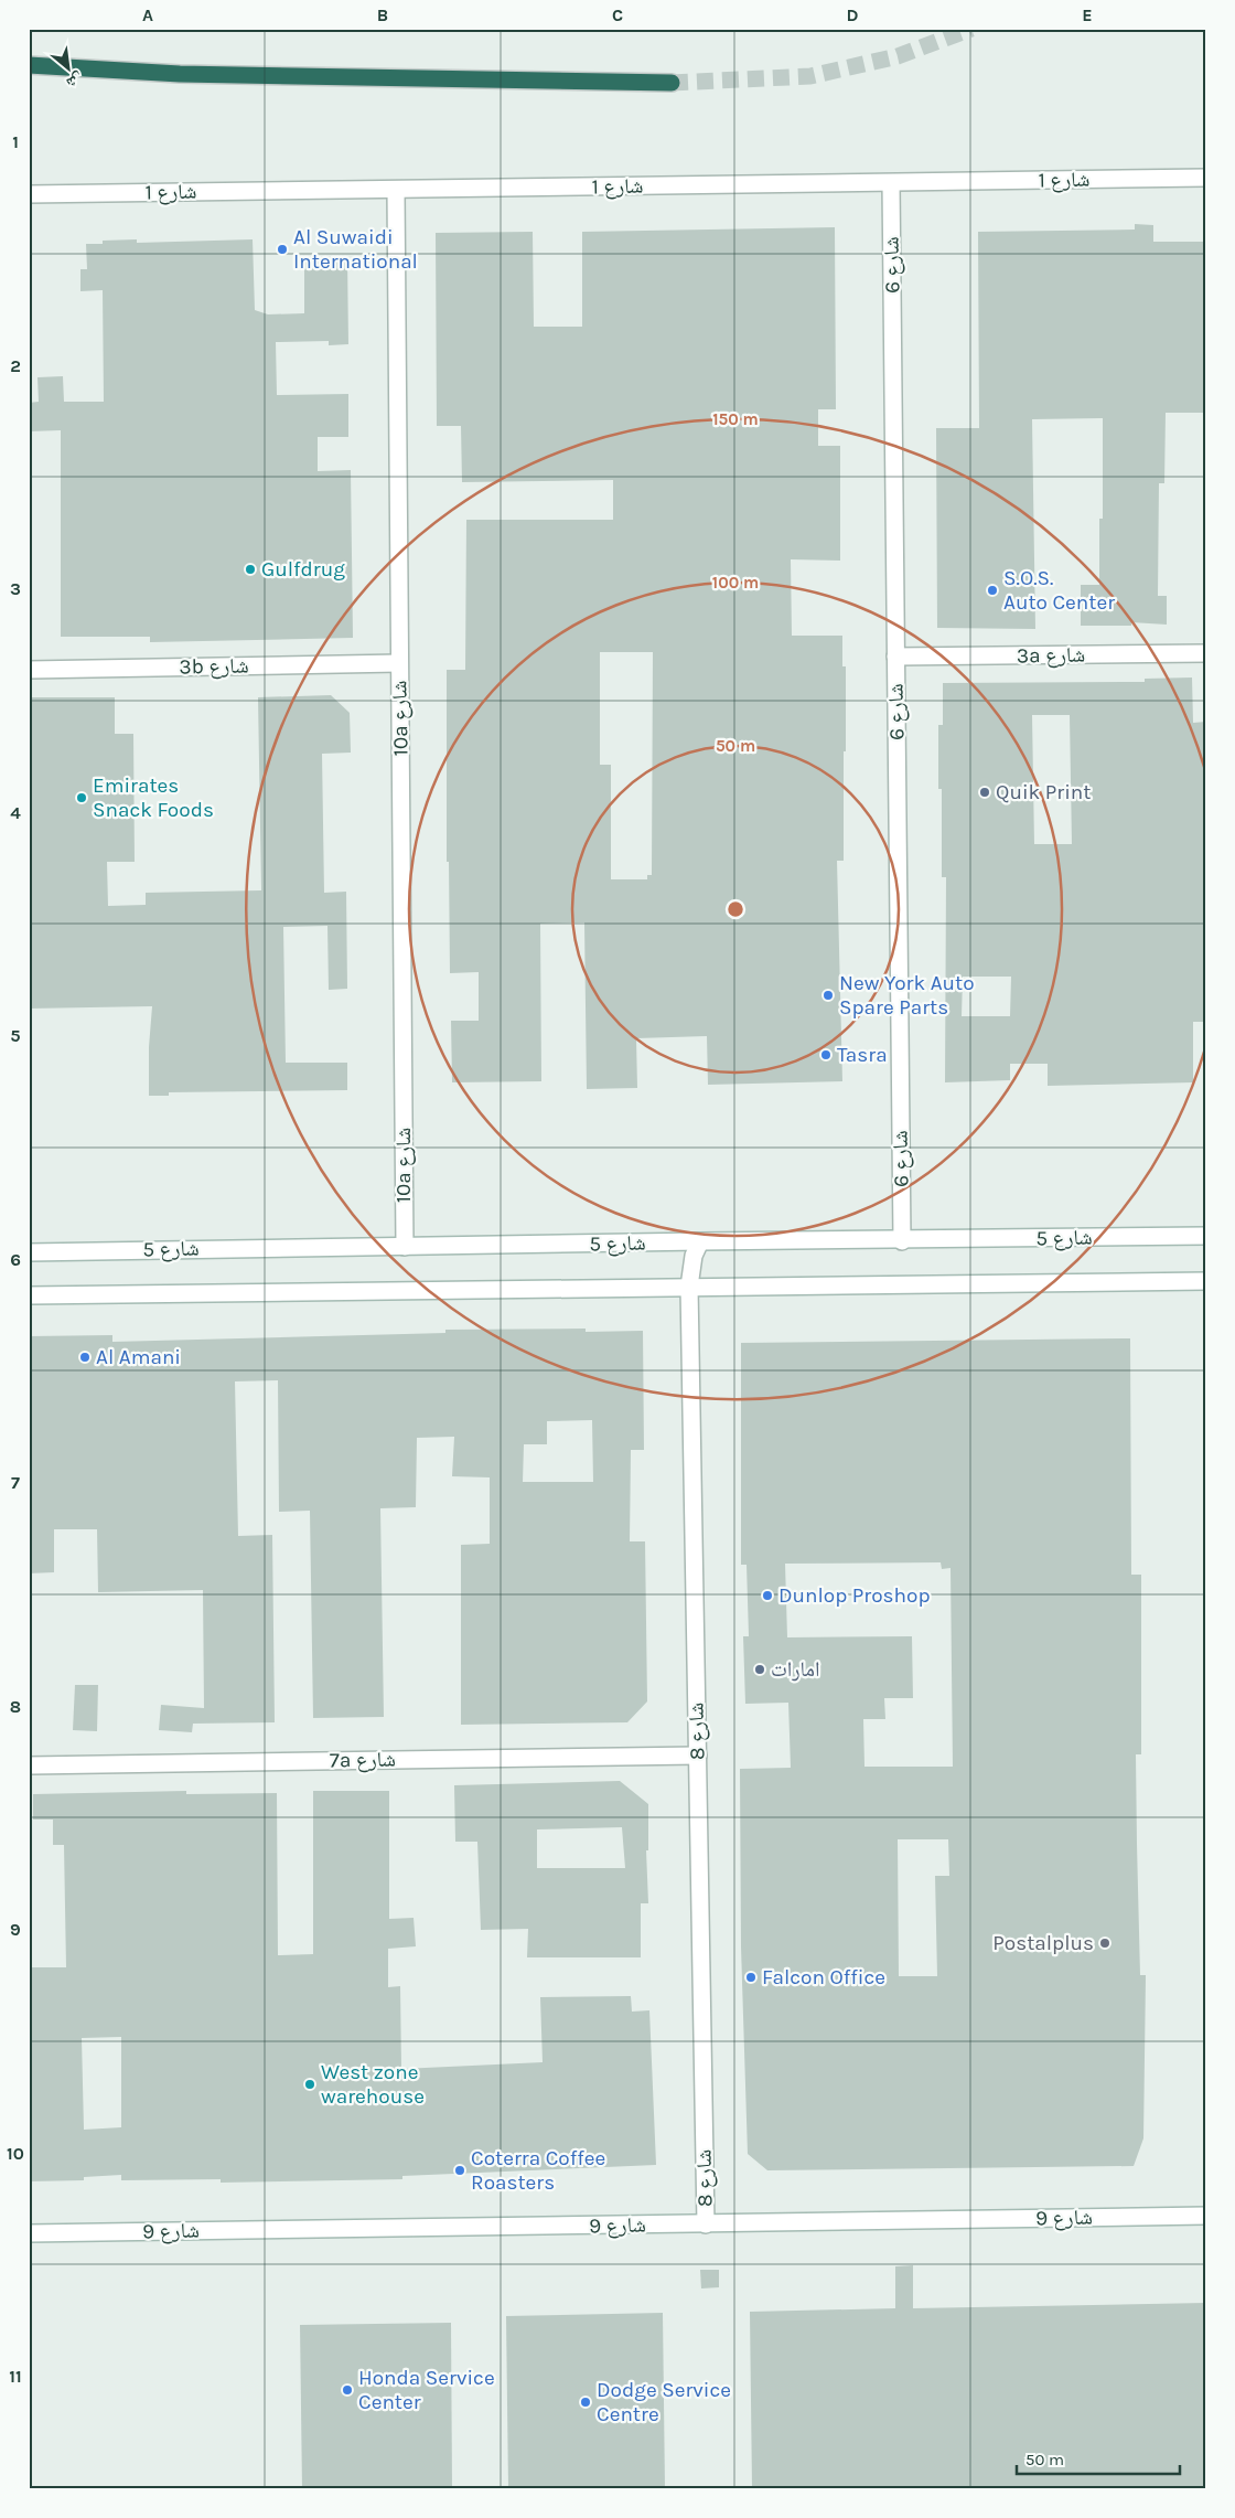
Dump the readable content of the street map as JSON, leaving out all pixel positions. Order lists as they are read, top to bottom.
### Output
{
  "streets": {
    "street": [
      "شارع 1",
      "شارع 6",
      "3a شارع",
      "3b شارع",
      "10a شارع",
      "شارع 5",
      "شارع 8",
      "7a شارع",
      "شارع 9"
    ]
  },
  "crossings": [
    ["شارع 1", "شارع 6"],
    ["شارع 1", "10a شارع"],
    ["شارع 6", "3a شارع"],
    ["شارع 6", "شارع 5"],
    ["3b شارع", "10a شارع"],
    ["10a شارع", "شارع 5"],
    ["شارع 5", "شارع 8"],
    ["شارع 8", "7a شارع"],
    ["شارع 8", "شارع 9"]
  ],
  "places": [
    "Al Suwaidi International",
    "Gulfdrug",
    "S.O.S. Auto Center",
    "Quik Print",
    "Emirates Snack Foods",
    "New York Auto Spare Parts",
    "Tasra",
    "Al Amani",
    "Dunlop Proshop",
    "امارات",
    "Postalplus",
    "Falcon Office",
    "West zone warehouse",
    "Coterra Coffee Roasters",
    "Honda Service Center",
    "Dodge Service Centre"
  ],
  "scale_bar": "50 m",
  "north": "bottom right",
  "grid": {
    "columns": [
      "A",
      "B",
      "C",
      "D",
      "E"
    ],
    "rows": [
      "1",
      "2",
      "3",
      "4",
      "5",
      "6",
      "7",
      "8",
      "9",
      "10",
      "11"
    ]
  },
  "rings": ["150 m", "100 m", "50 m"]
}
